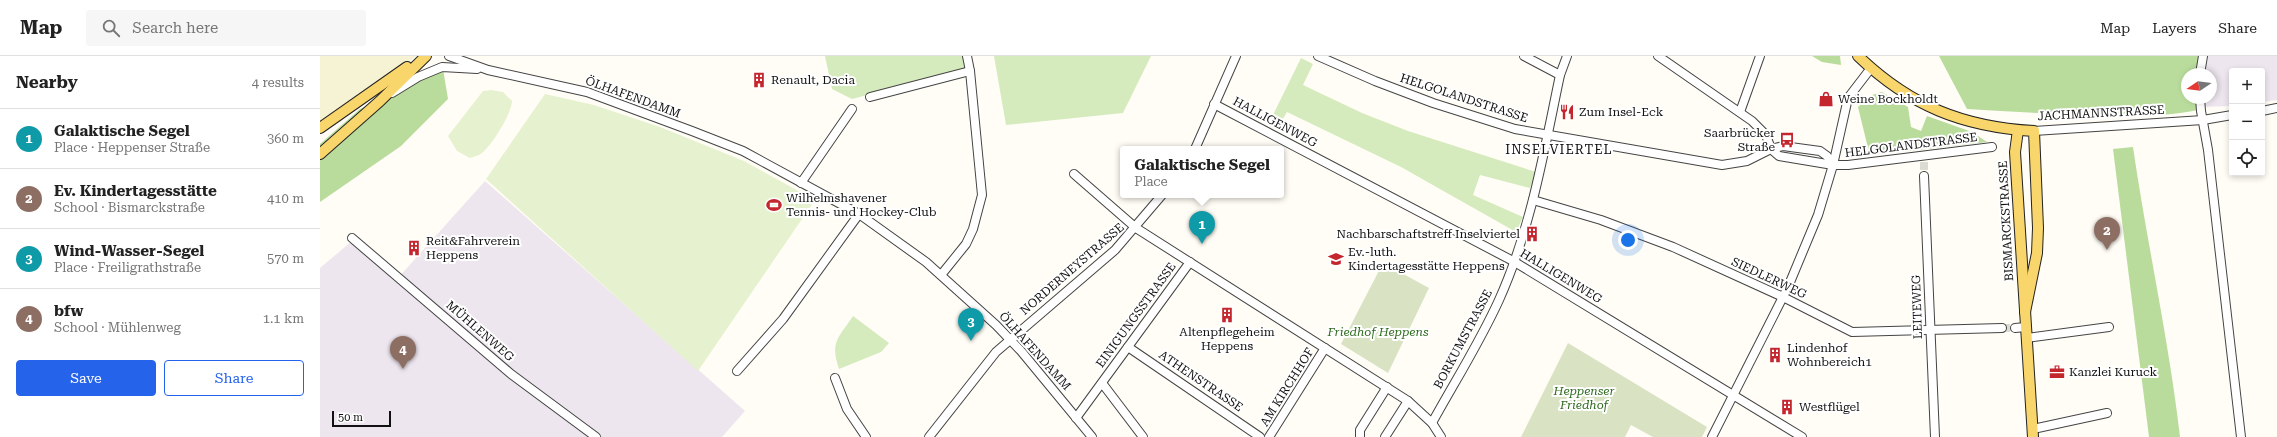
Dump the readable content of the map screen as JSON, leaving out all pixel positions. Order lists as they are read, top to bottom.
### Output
{
  "streets": {
    "main road": ["JACHMANNSTRASSE", "BISMARCKSTRASSE"],
    "street": [
      "ÖLHAFENDAMM",
      "HELGOLANDSTRASSE",
      "HALLIGENWEG",
      "NORDERNEYSTRASSE",
      "SIEDLERWEG",
      "LEITEWEG",
      "EINIGUNGSSTRASSE",
      "MÜHLENWEG",
      "BORKUMSTRASSE",
      "ATHENSTRASSE",
      "AM KIRCHHOF"
    ]
  },
  "crossings": [
    ["ÖLHAFENDAMM", "NORDERNEYSTRASSE"],
    ["ÖLHAFENDAMM", "EINIGUNGSSTRASSE"],
    ["HELGOLANDSTRASSE", "BORKUMSTRASSE"],
    ["JACHMANNSTRASSE", "BISMARCKSTRASSE"],
    ["HALLIGENWEG", "BORKUMSTRASSE"],
    ["SIEDLERWEG", "LEITEWEG"],
    ["SIEDLERWEG", "BORKUMSTRASSE"],
    ["EINIGUNGSSTRASSE", "ATHENSTRASSE"]
  ],
  "districts": ["INSELVIERTEL"],
  "parks": ["Friedhof Heppens", "Heppenser Friedhof"],
  "places": {
    "building": [
      "Renault, Dacia",
      "Nachbarschaftstreff Inselviertel",
      "Reit&Fahrverein Heppens",
      "Altenpflegeheim Heppens",
      "Lindenhof Wohnbereich1",
      "Westflügel"
    ],
    "shop": ["Weine Bockholdt"],
    "restaurant": ["Zum Insel-Eck"],
    "bus stop": ["Saarbrücker Straße"],
    "sports": ["Wilhelmshavener Tennis- und Hockey-Club"],
    "school or university": ["Ev.-luth. Kindertagesstätte Heppens"],
    "office": ["Kanzlei Kuruck"]
  },
  "scale_bar": "50 m",
  "north": "left",
  "page": {
    "header": "Map",
    "search": "Search here",
    "nav": ["Map", "Layers", "Share"],
    "heading": ["Nearby", "4 results"],
    "map_buttons": ["+", "−"],
    "list": [
      {
        "mark": "1",
        "name": "Galaktische Segel",
        "note": "Place · Heppenser Straße",
        "value": "360 m"
      },
      {
        "mark": "2",
        "name": "Ev. Kindertagesstätte",
        "note": "School · Bismarckstraße",
        "value": "410 m"
      },
      {
        "mark": "3",
        "name": "Wind-Wasser-Segel",
        "note": "Place · Freiligrathstraße",
        "value": "570 m"
      },
      {
        "mark": "4",
        "name": "bfw",
        "note": "School · Mühlenweg",
        "value": "1.1 km"
      }
    ],
    "popup": ["Galaktische Segel", "Place"],
    "pins": [
      "1",
      "2",
      "3",
      "4"
    ],
    "buttons": ["Save", "Share"],
    "scale": "50 m"
  }
}
